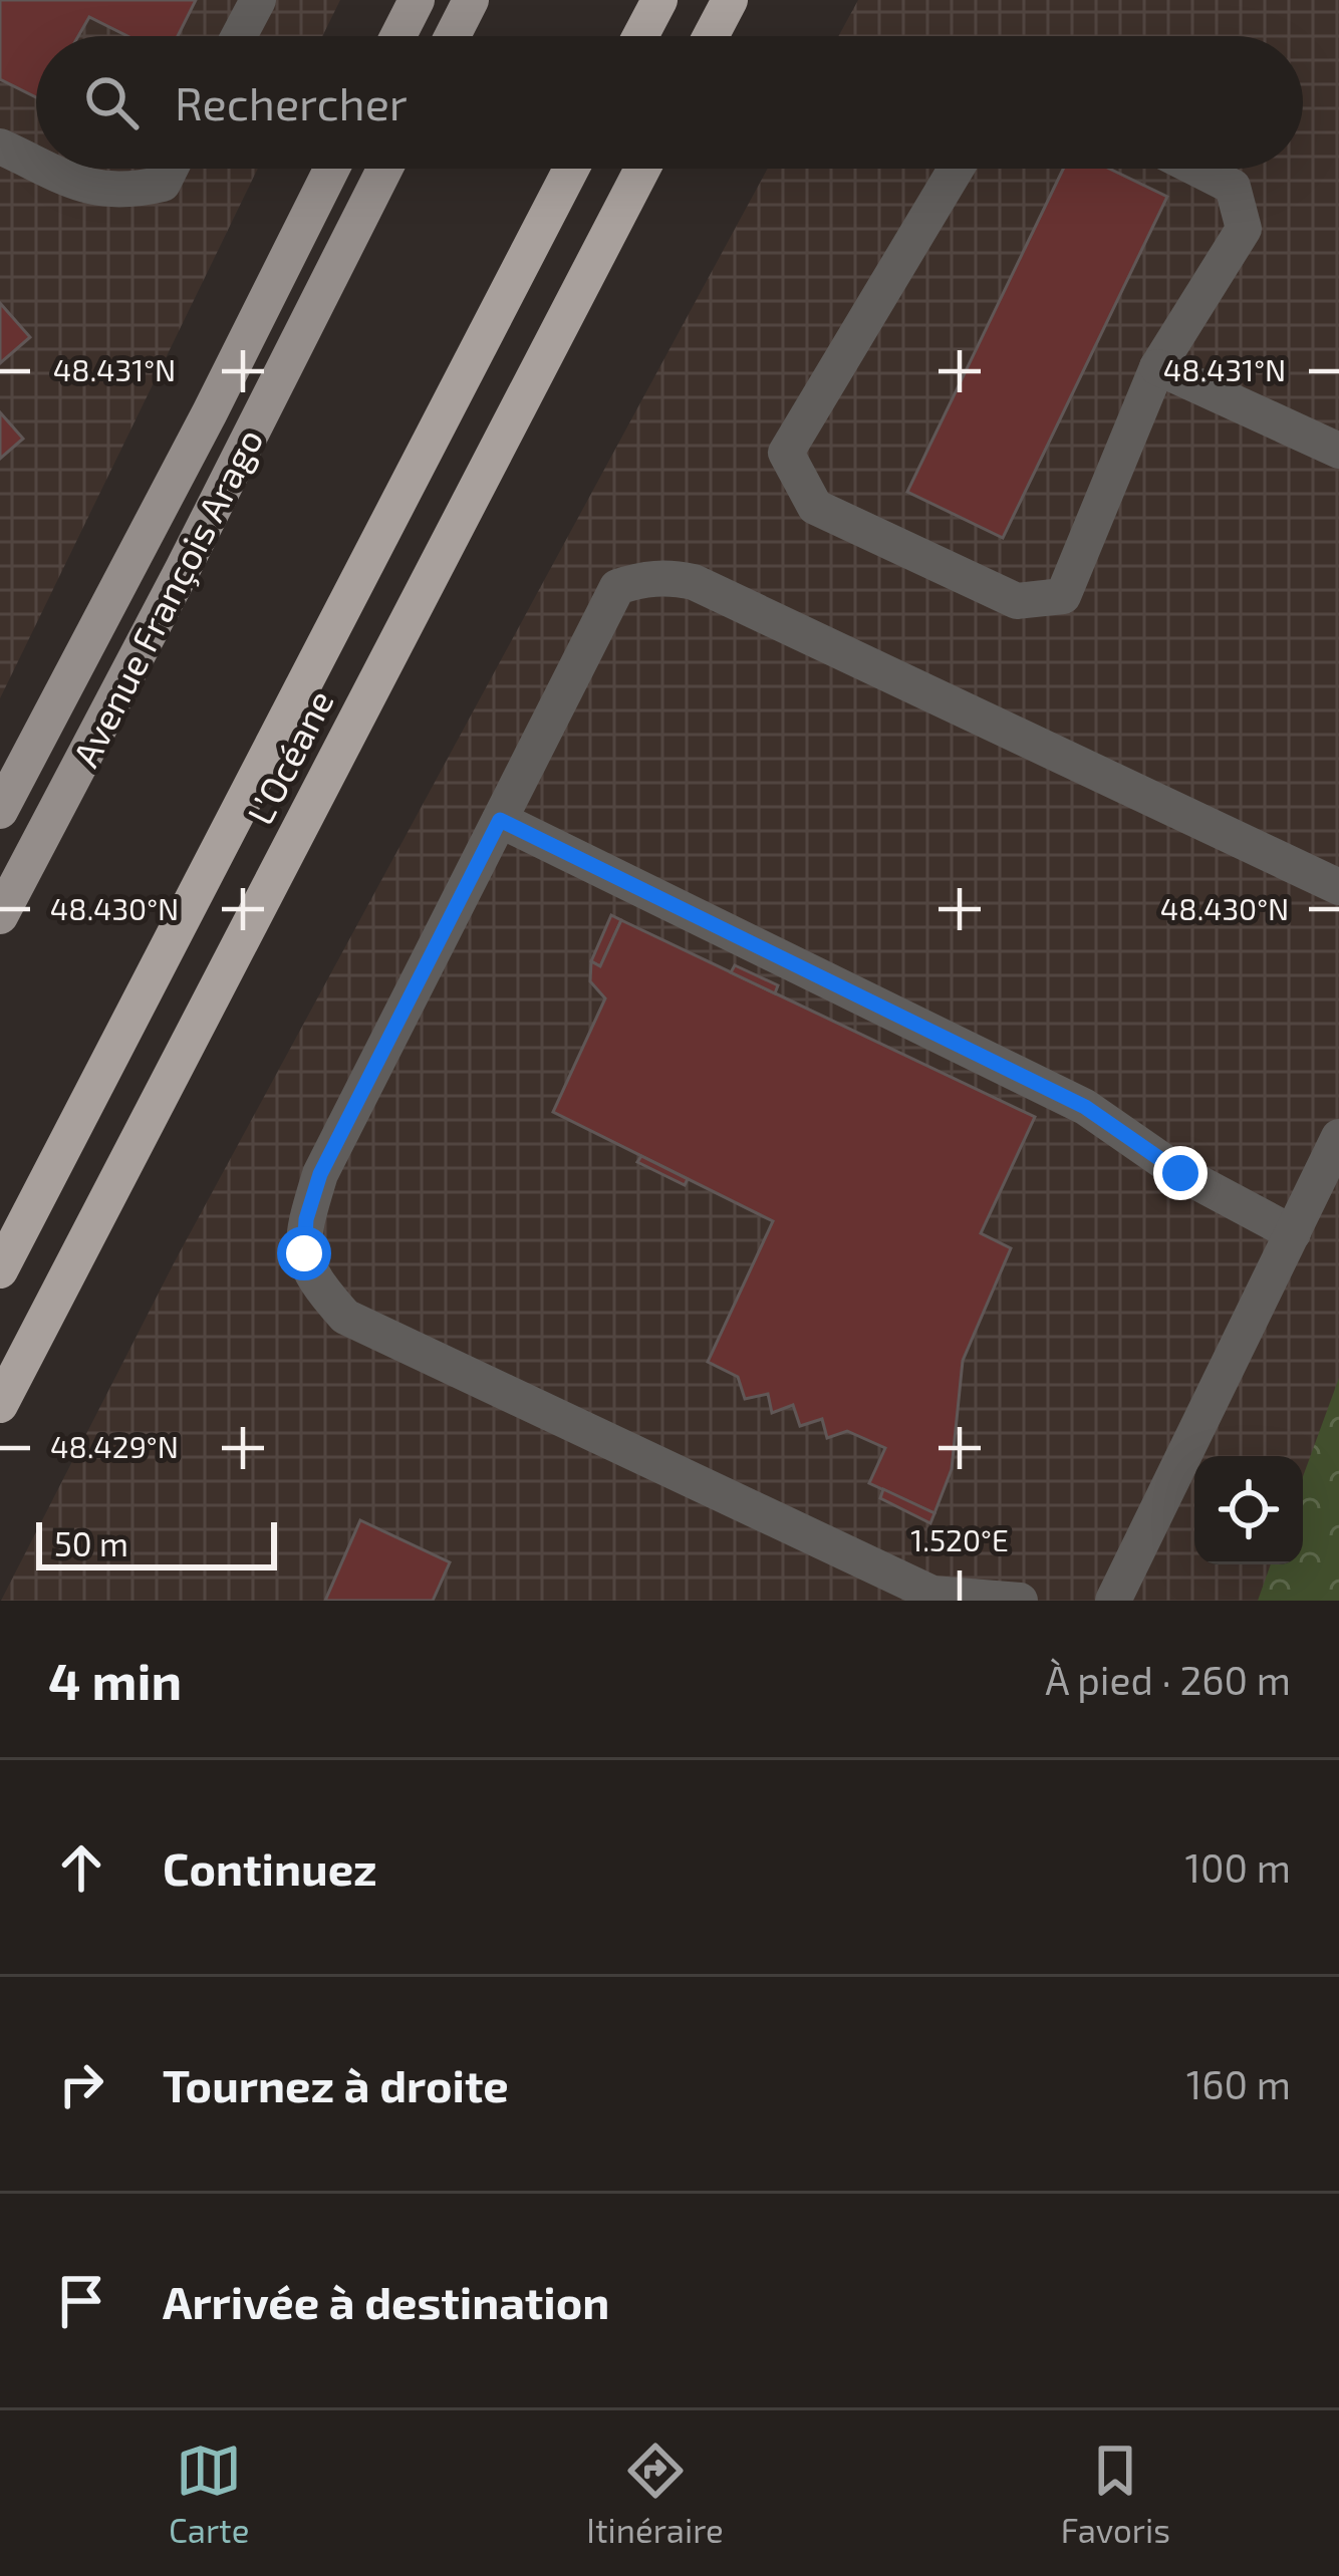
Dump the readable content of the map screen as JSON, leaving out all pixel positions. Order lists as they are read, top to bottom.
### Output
{
  "streets": {
    "highway": ["L’Océane"],
    "main road": ["Avenue François Arago"]
  },
  "scale_bar": "50 m",
  "page": {
    "search": "Rechercher",
    "scale": "50 m",
    "heading": ["4 min", "À pied · 260 m"],
    "list": [
      ["Continuez", "100 m"],
      ["Tournez à droite", "160 m"],
      "Arrivée à destination"
    ],
    "nav": ["Carte", "Itinéraire", "Favoris"]
  },
  "coordinates": [
    "48.431°N",
    "48.430°N",
    "48.429°N",
    "1.520°E"
  ]
}
